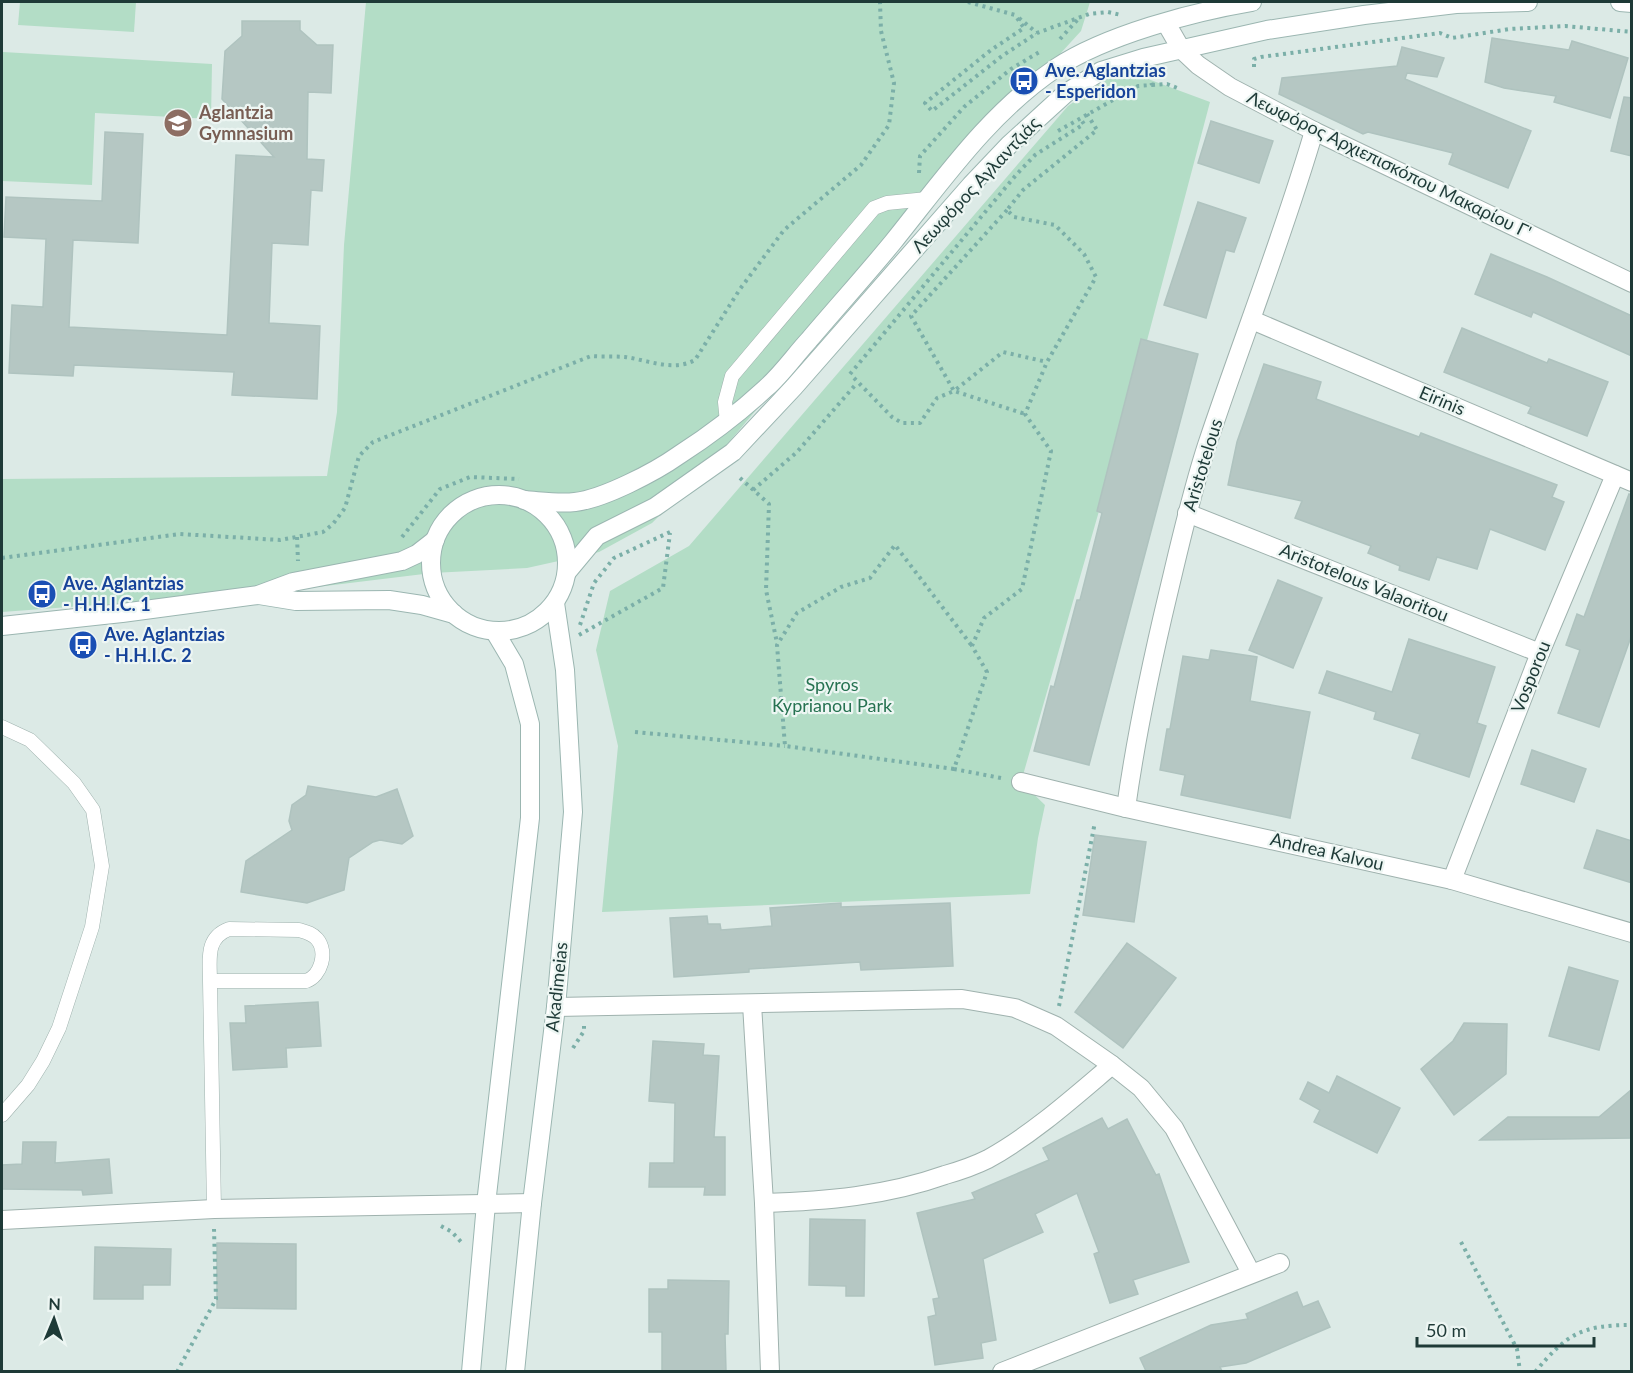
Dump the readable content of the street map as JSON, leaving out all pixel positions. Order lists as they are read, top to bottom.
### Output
{
  "streets": {
    "street": [
      "Λεωφόρος Αρχιεπισκόπου Μακαρίου Γ'",
      "Λεωφόρος Αγλαντζιάς",
      "Eirinis",
      "Aristotelous",
      "Aristotelous Valaoritou",
      "Vosporou",
      "Andrea Kalvou",
      "Akadimeias"
    ]
  },
  "crossings": [
    ["Λεωφόρος Αρχιεπισκόπου Μακαρίου Γ'", "Λεωφόρος Αγλαντζιάς"],
    ["Λεωφόρος Αρχιεπισκόπου Μακαρίου Γ'", "Aristotelous"],
    ["Λεωφόρος Αγλαντζιάς", "Akadimeias"],
    ["Eirinis", "Aristotelous"],
    ["Eirinis", "Vosporou"],
    ["Aristotelous", "Aristotelous Valaoritou"],
    ["Aristotelous", "Andrea Kalvou"],
    ["Aristotelous Valaoritou", "Vosporou"],
    ["Vosporou", "Andrea Kalvou"]
  ],
  "parks": ["Spyros Kyprianou Park"],
  "places": {
    "bus stop": ["Ave. Aglantzias - Esperidon", "Ave. Aglantzias - H.H.I.C. 1", "Ave. Aglantzias - H.H.I.C. 2"],
    "school or university": ["Aglantzia Gymnasium"]
  },
  "scale_bar": "50 m",
  "north": "top"
}
